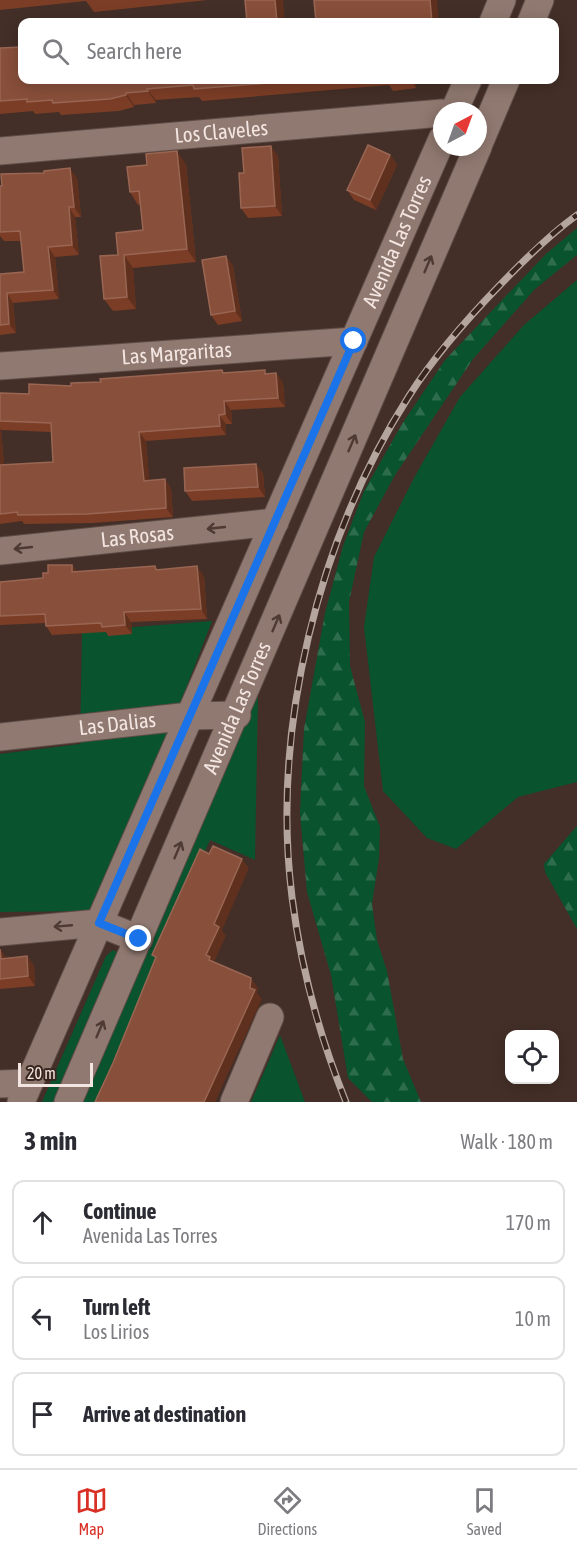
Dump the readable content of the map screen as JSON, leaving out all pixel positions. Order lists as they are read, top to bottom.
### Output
{
  "streets": {
    "street": [
      "Los Claveles",
      "Avenida Las Torres",
      "Las Margaritas",
      "Las Rosas",
      "Las Dalias"
    ]
  },
  "crossings": [
    ["Avenida Las Torres", "Las Margaritas"],
    ["Avenida Las Torres", "Las Rosas"],
    ["Avenida Las Torres", "Las Dalias"]
  ],
  "one_way": ["Las Rosas"],
  "scale_bar": "20 m",
  "north": "top right",
  "page": {
    "search": "Search here",
    "scale": "20 m",
    "heading": ["3 min", "Walk · 180 m"],
    "list": [
      ["Continue", "Avenida Las Torres", "170 m"],
      ["Turn left", "Los Lirios", "10 m"],
      "Arrive at destination"
    ],
    "nav": ["Map", "Directions", "Saved"]
  }
}
